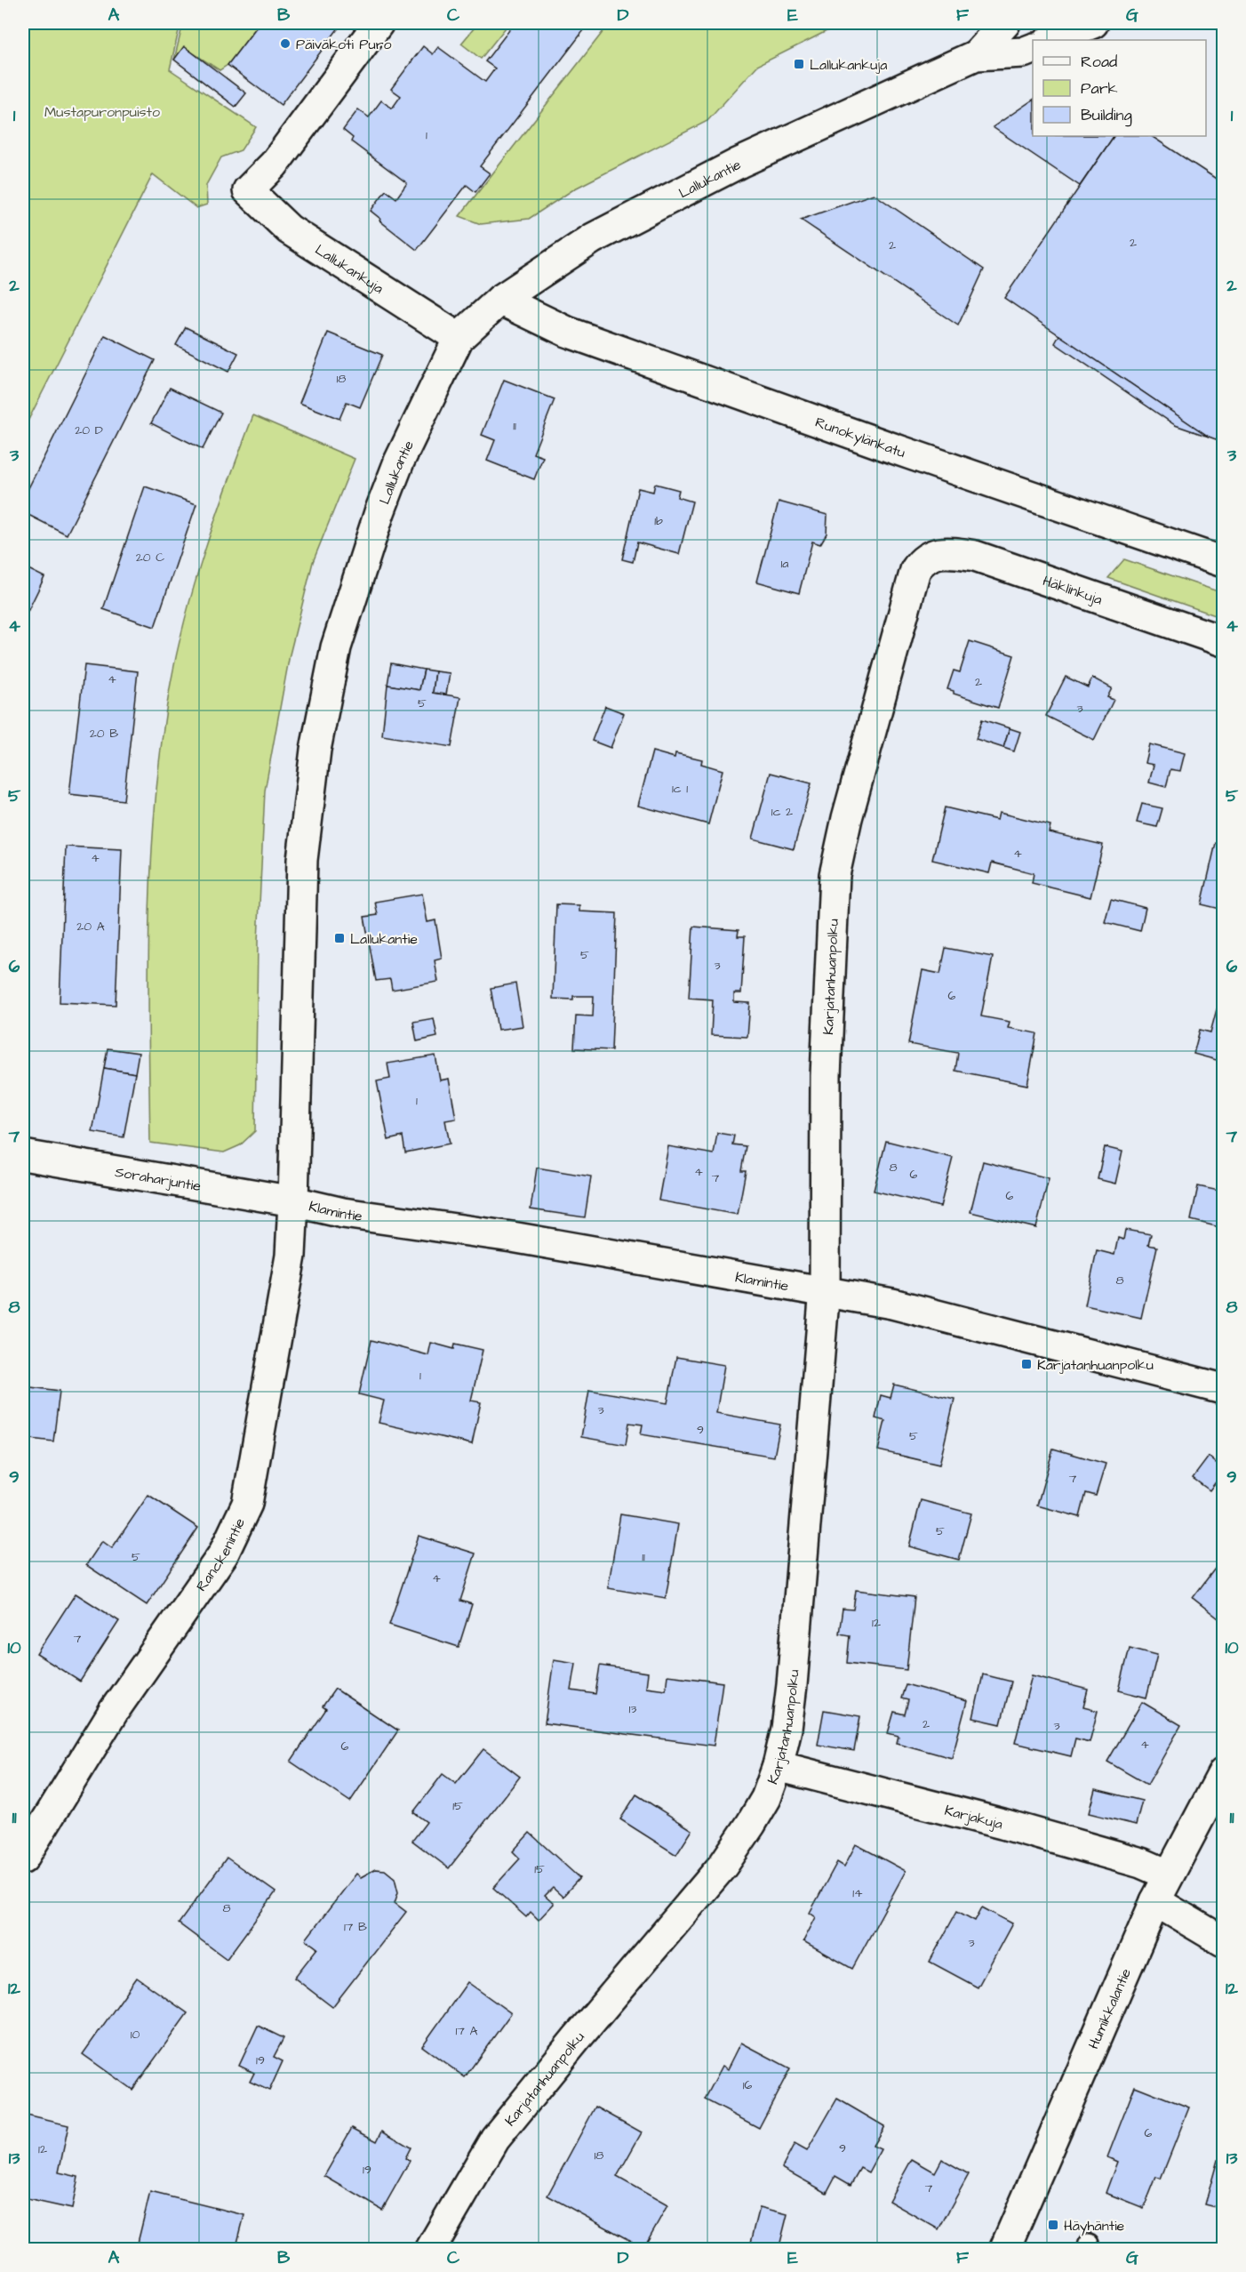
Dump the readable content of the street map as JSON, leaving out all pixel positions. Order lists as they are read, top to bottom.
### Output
{
  "streets": {
    "street": [
      "Lallukantie",
      "Lallukankuja",
      "Runokylänkatu",
      "Häklinkuja",
      "Karjatanhuanpolku",
      "Soraharjuntie",
      "Klamintie",
      "Ranckenintie",
      "Karjakuja",
      "Humikkalantie"
    ]
  },
  "crossings": [
    ["Lallukantie", "Lallukankuja"],
    ["Lallukantie", "Runokylänkatu"],
    ["Lallukantie", "Soraharjuntie"],
    ["Lallukantie", "Klamintie"],
    ["Lallukantie", "Ranckenintie"],
    ["Häklinkuja", "Karjatanhuanpolku"],
    ["Karjatanhuanpolku", "Klamintie"],
    ["Karjatanhuanpolku", "Karjakuja"],
    ["Soraharjuntie", "Klamintie"],
    ["Soraharjuntie", "Ranckenintie"],
    ["Klamintie", "Ranckenintie"],
    ["Karjakuja", "Humikkalantie"]
  ],
  "parks": ["Mustapuronpuisto"],
  "places": {
    "other": ["Päiväkoti Puro"],
    "transit": [
      "Lallukankuja",
      "Lallukantie",
      "Karjatanhuanpolku",
      "Häyhäntie"
    ]
  },
  "house_numbers": [
    "1",
    "2",
    "2",
    "18",
    "11",
    "20 D",
    "1b",
    "20 C",
    "1a",
    "4",
    "2",
    "5",
    "3",
    "20 B",
    "1c 1",
    "1c 2",
    "4",
    "4",
    "20 A",
    "5",
    "3",
    "6",
    "1",
    "8",
    "4",
    "6",
    "7",
    "6",
    "8",
    "1",
    "3",
    "9",
    "5",
    "7",
    "5",
    "5",
    "11",
    "4",
    "12",
    "7",
    "13",
    "2",
    "3",
    "4",
    "6",
    "15",
    "15",
    "14",
    "8",
    "17 B",
    "3",
    "17 A",
    "10",
    "19",
    "16",
    "6",
    "9",
    "12",
    "18",
    "19",
    "7"
  ],
  "legend": ["Road", "Park", "Building"],
  "grid": {
    "columns": [
      "A",
      "B",
      "C",
      "D",
      "E",
      "F",
      "G"
    ],
    "rows": [
      "1",
      "2",
      "3",
      "4",
      "5",
      "6",
      "7",
      "8",
      "9",
      "10",
      "11",
      "12",
      "13"
    ]
  }
}
